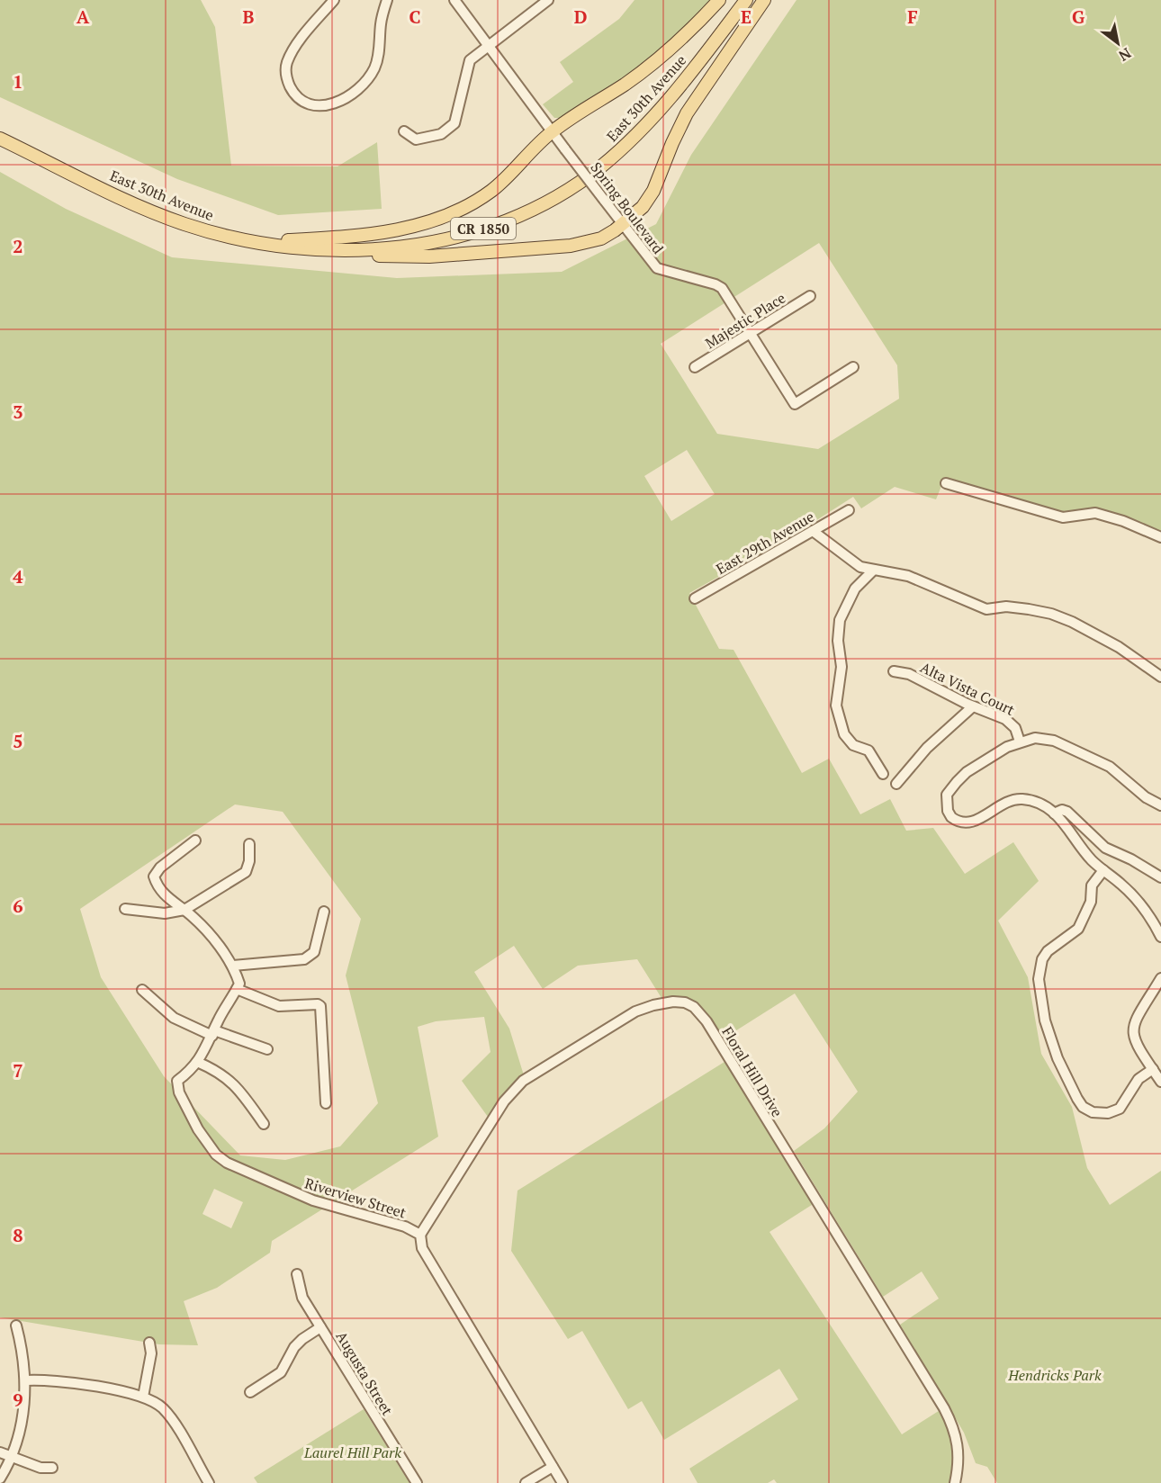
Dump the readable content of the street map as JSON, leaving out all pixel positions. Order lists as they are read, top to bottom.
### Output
{
  "streets": {
    "main road": ["East 30th Avenue", "CR 1850"],
    "street": [
      "Spring Boulevard",
      "Majestic Place",
      "East 29th Avenue",
      "Alta Vista Court",
      "Floral Hill Drive",
      "Riverview Street",
      "Augusta Street"
    ]
  },
  "crossings": [
    ["Spring Boulevard", "Majestic Place"],
    ["Floral Hill Drive", "Riverview Street"]
  ],
  "parks": ["Hendricks Park", "Laurel Hill Park"],
  "north": "bottom right",
  "grid": {
    "columns": [
      "A",
      "B",
      "C",
      "D",
      "E",
      "F",
      "G"
    ],
    "rows": [
      "1",
      "2",
      "3",
      "4",
      "5",
      "6",
      "7",
      "8",
      "9"
    ]
  }
}
